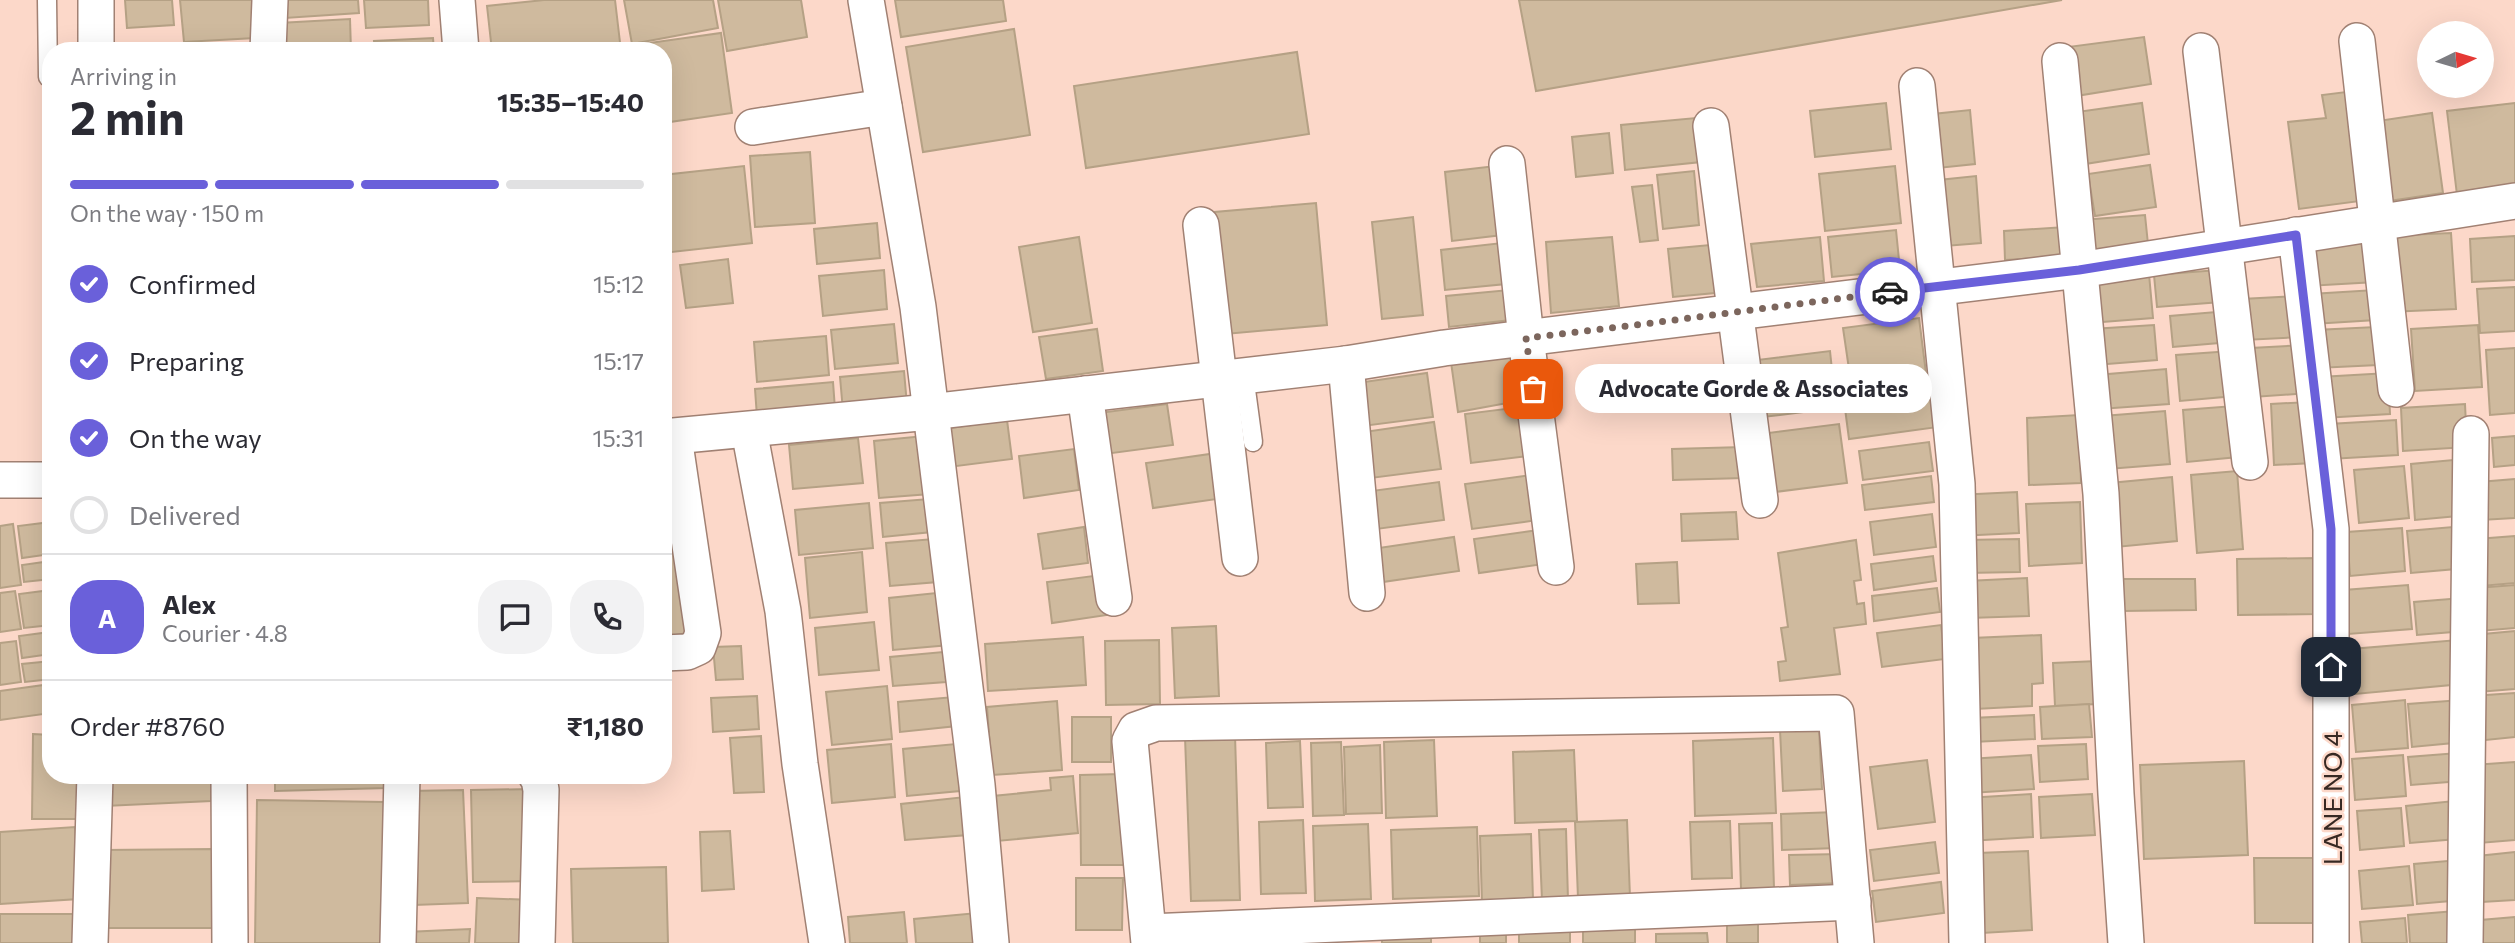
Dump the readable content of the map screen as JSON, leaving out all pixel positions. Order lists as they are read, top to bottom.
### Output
{
  "streets": {
    "street": ["LANE NO 4"]
  },
  "places": ["Advocate Gorde & Associates"],
  "north": "right",
  "page": {
    "heading": ["2 min", "Arriving in", "15:35–15:40"],
    "panel": [
      "Alex",
      "Courier · 4.8",
      "Order #8760",
      "₹1,180"
    ],
    "bar": "On the way · 150 m",
    "list": [
      ["Confirmed", "15:12"],
      ["Preparing", "15:17"],
      ["On the way", "15:31"],
      "Delivered"
    ],
    "bubble": "Advocate Gorde & Associates",
    "round": "A"
  }
}
